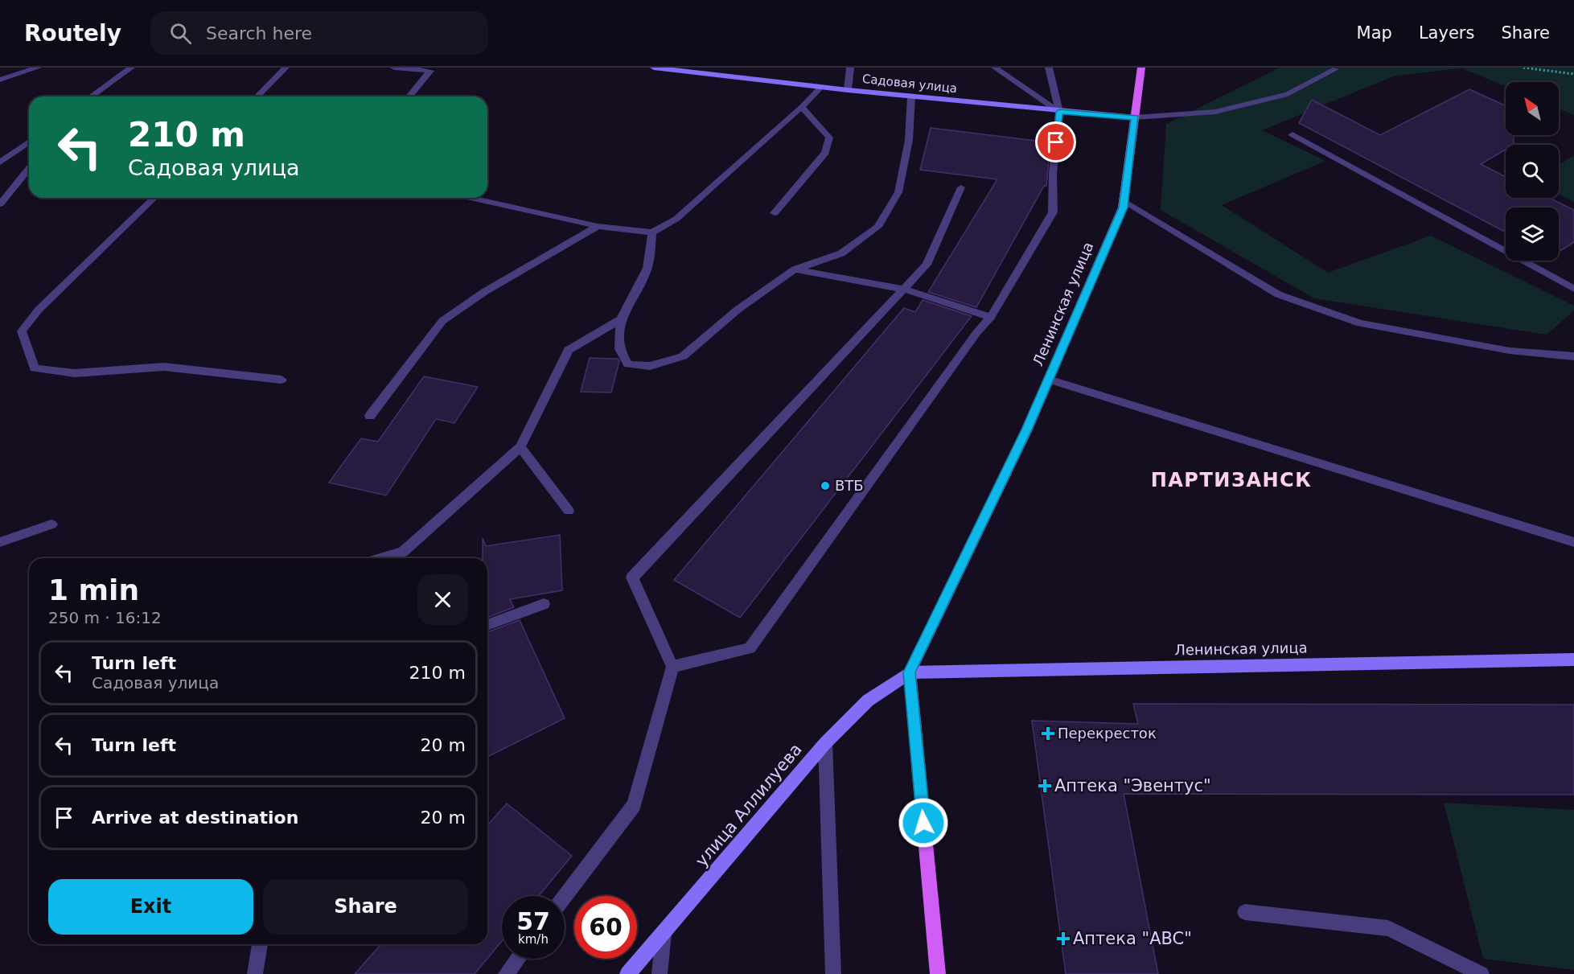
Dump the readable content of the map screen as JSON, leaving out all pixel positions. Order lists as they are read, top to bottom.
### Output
{
  "streets": {
    "main road": ["Ленинская улица"],
    "street": ["Садовая улица", "улица Аллилуева"]
  },
  "crossings": [
    ["Садовая улица", "Ленинская улица"],
    ["Ленинская улица", "улица Аллилуева"]
  ],
  "districts": ["ПАРТИЗАНСК"],
  "places": {
    "other": ["ВТБ"],
    "health": ["Перекресток", "Аптека \"Эвентус\"", "Аптека \"ABC\""]
  },
  "north": "top left",
  "page": {
    "header": "Routely",
    "search": "Search here",
    "nav": ["Map", "Layers", "Share"],
    "turn": ["210 m", "Садовая улица"],
    "heading": ["1 min", "250 m · 16:12"],
    "list": [
      {
        "name": "Turn left",
        "note": "Садовая улица",
        "value": "210 m"
      },
      {
        "name": "Turn left",
        "value": "20 m"
      },
      {
        "name": "Arrive at destination",
        "value": "20 m"
      }
    ],
    "buttons": ["Exit", "Share"],
    "speed": "57 km/h",
    "limit": "60"
  }
}
